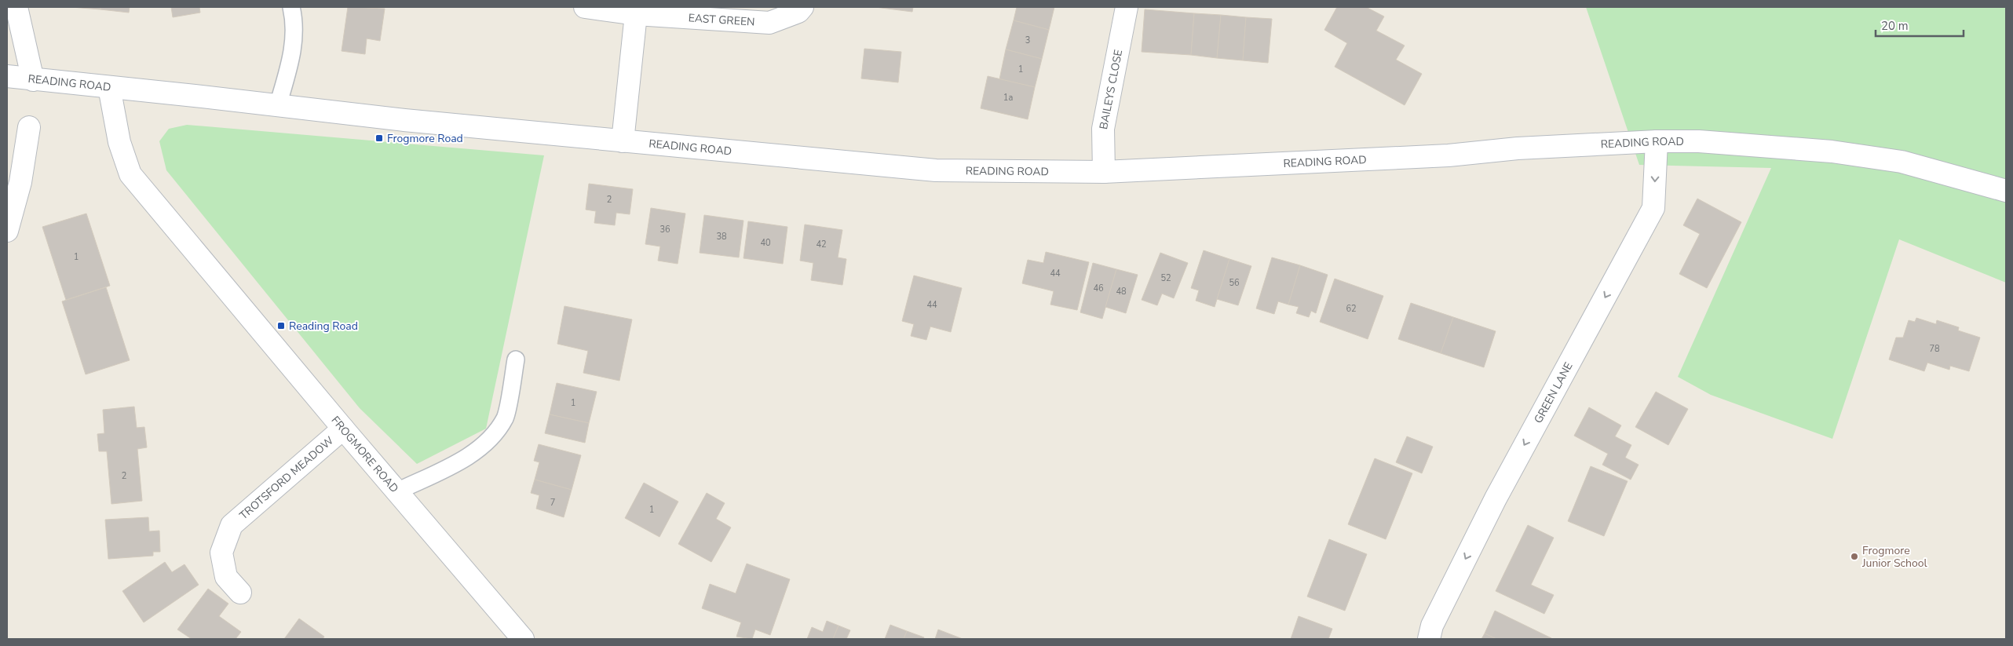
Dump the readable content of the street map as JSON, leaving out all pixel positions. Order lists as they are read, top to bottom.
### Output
{
  "streets": {
    "street": [
      "EAST GREEN",
      "READING ROAD",
      "BAILEYS CLOSE",
      "GREEN LANE",
      "FROGMORE ROAD",
      "TROTSFORD MEADOW"
    ]
  },
  "crossings": [
    ["READING ROAD", "BAILEYS CLOSE"],
    ["READING ROAD", "GREEN LANE"],
    ["READING ROAD", "FROGMORE ROAD"],
    ["FROGMORE ROAD", "TROTSFORD MEADOW"]
  ],
  "one_way": ["GREEN LANE"],
  "places": {
    "transit": ["Frogmore Road", "Reading Road"],
    "other": ["Frogmore Junior School"]
  },
  "house_numbers": [
    "3",
    "1",
    "1a",
    "2",
    "36",
    "38",
    "40",
    "42",
    "1",
    "44",
    "52",
    "56",
    "46",
    "48",
    "44",
    "62",
    "78",
    "1",
    "2",
    "7",
    "1"
  ],
  "scale_bar": "20 m"
}
